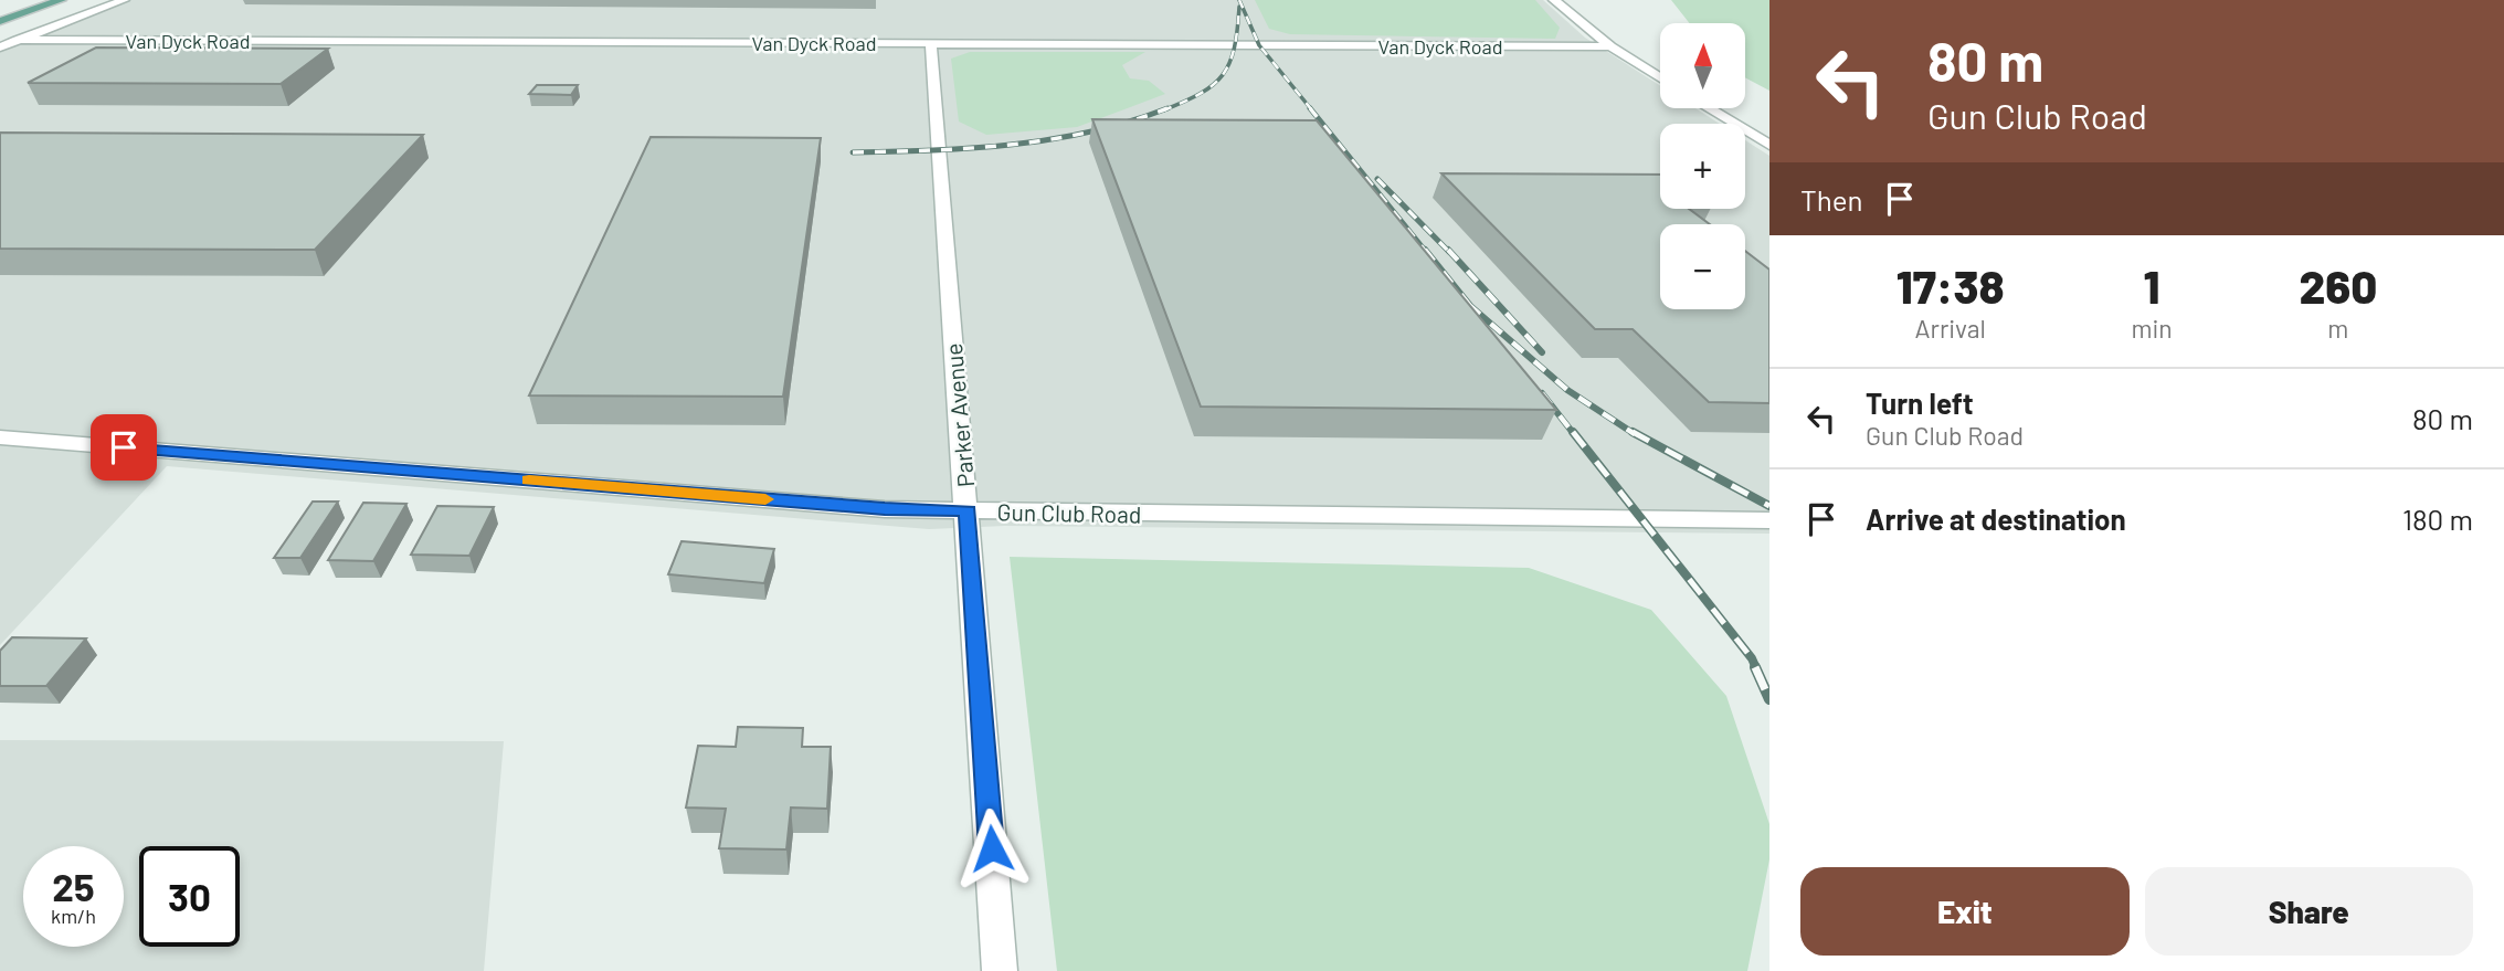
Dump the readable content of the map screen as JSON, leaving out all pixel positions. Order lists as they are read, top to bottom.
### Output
{
  "streets": {
    "street": ["Van Dyck Road", "Parker Avenue", "Gun Club Road"]
  },
  "crossings": [
    ["Van Dyck Road", "Parker Avenue"],
    ["Parker Avenue", "Gun Club Road"]
  ],
  "north": "top",
  "page": {
    "turn": ["80 m", "Gun Club Road"],
    "map_buttons": ["+", "−"],
    "then": "Then",
    "eta": [
      "17:38",
      "Arrival",
      "1",
      "min",
      "260",
      "m"
    ],
    "list": [
      {
        "name": "Turn left",
        "note": "Gun Club Road",
        "value": "80 m"
      },
      {
        "name": "Arrive at destination",
        "value": "180 m"
      }
    ],
    "speed": "25 km/h",
    "limit": "30",
    "buttons": ["Exit", "Share"]
  }
}
